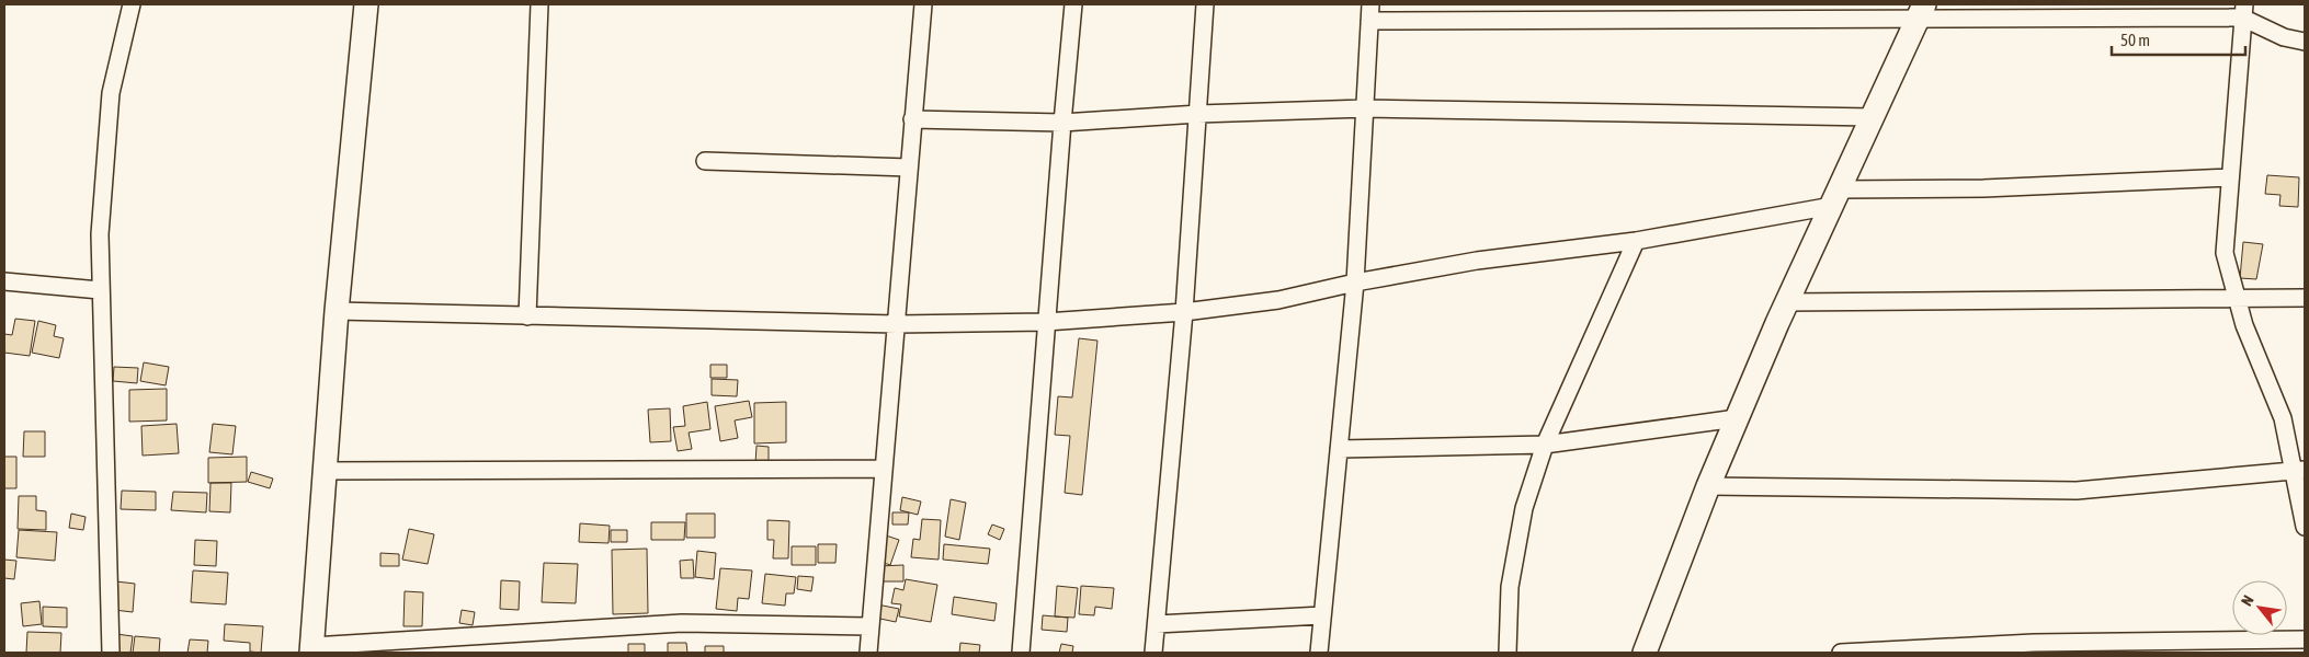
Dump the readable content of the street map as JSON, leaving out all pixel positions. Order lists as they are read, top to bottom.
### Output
{
  "scale_bar": "50 m",
  "north": "top left"
}
